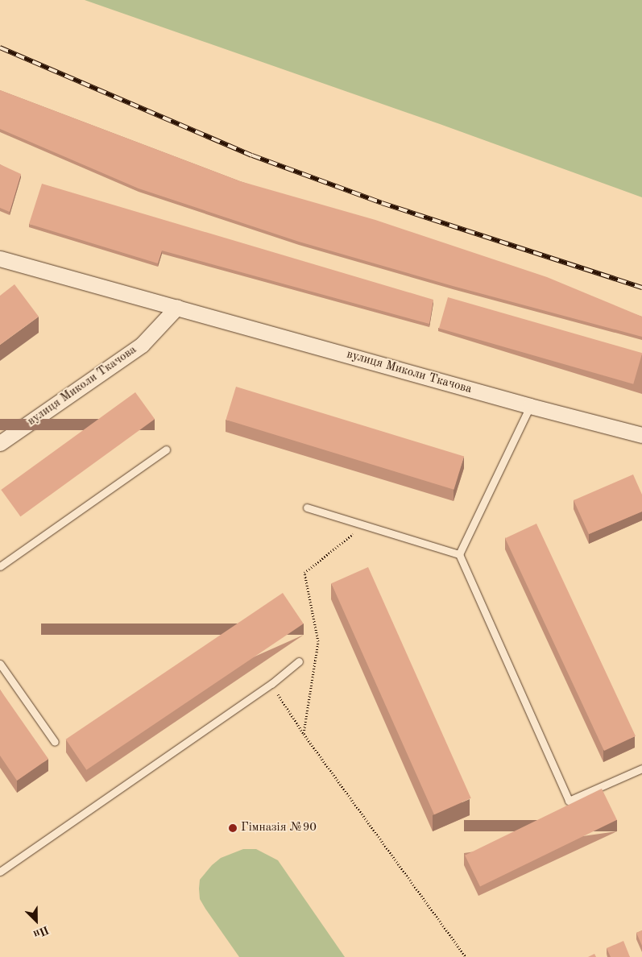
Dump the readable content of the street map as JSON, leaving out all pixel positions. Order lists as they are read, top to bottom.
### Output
{
  "streets": {
    "street": ["вулиця Миколи Ткачова"]
  },
  "places": ["Гімназія №90"],
  "north": "bottom right"
}
